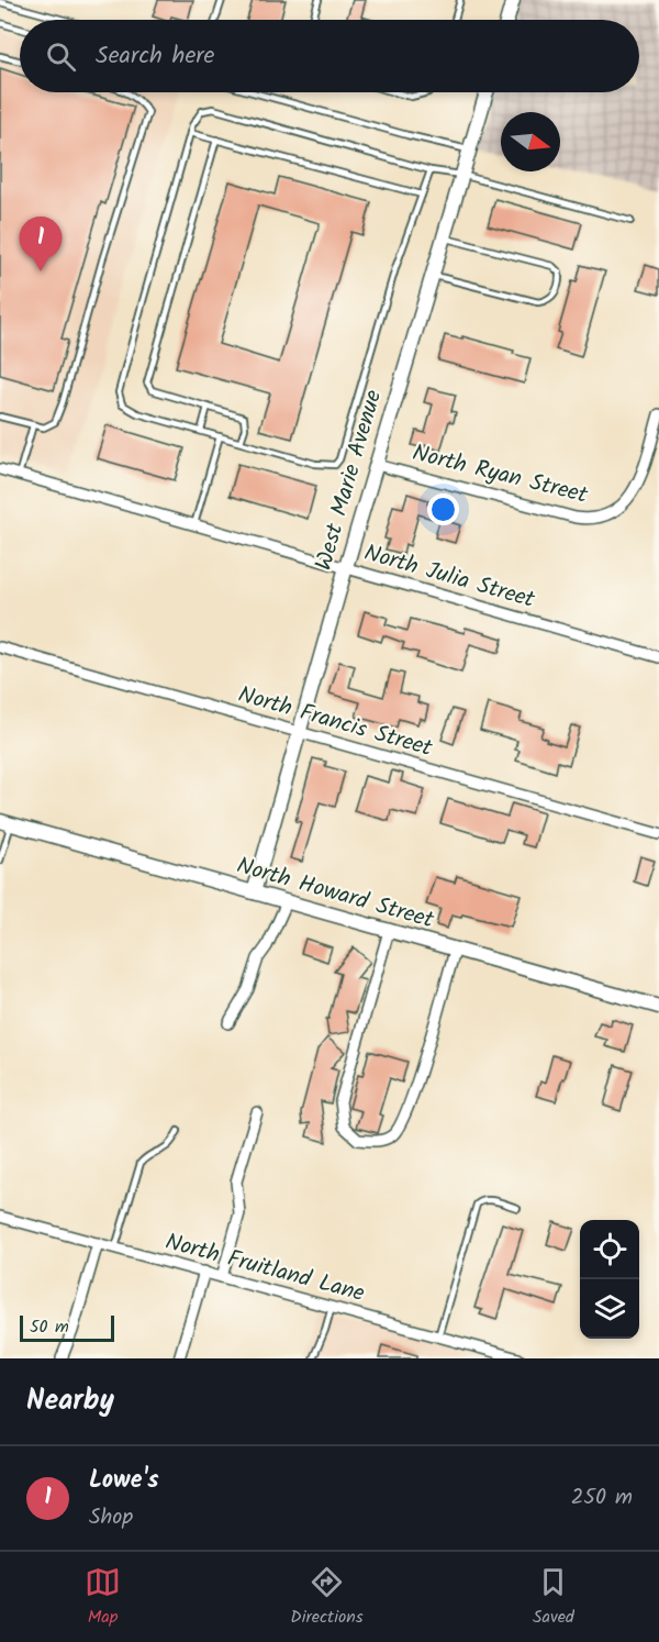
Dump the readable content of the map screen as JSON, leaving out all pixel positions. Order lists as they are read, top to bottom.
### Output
{
  "streets": {
    "street": [
      "North Ryan Street",
      "West Marie Avenue",
      "North Julia Street",
      "North Francis Street",
      "North Howard Street",
      "North Fruitland Lane"
    ]
  },
  "crossings": [
    ["North Ryan Street", "West Marie Avenue"],
    ["West Marie Avenue", "North Julia Street"],
    ["West Marie Avenue", "North Francis Street"],
    ["West Marie Avenue", "North Howard Street"]
  ],
  "scale_bar": "50 m",
  "north": "right",
  "page": {
    "search": "Search here",
    "pins": "1",
    "scale": "50 m",
    "heading": "Nearby",
    "list": [
      {
        "mark": "1",
        "name": "Lowe's",
        "note": "Shop",
        "value": "250 m"
      }
    ],
    "nav": ["Map", "Directions", "Saved"]
  }
}
